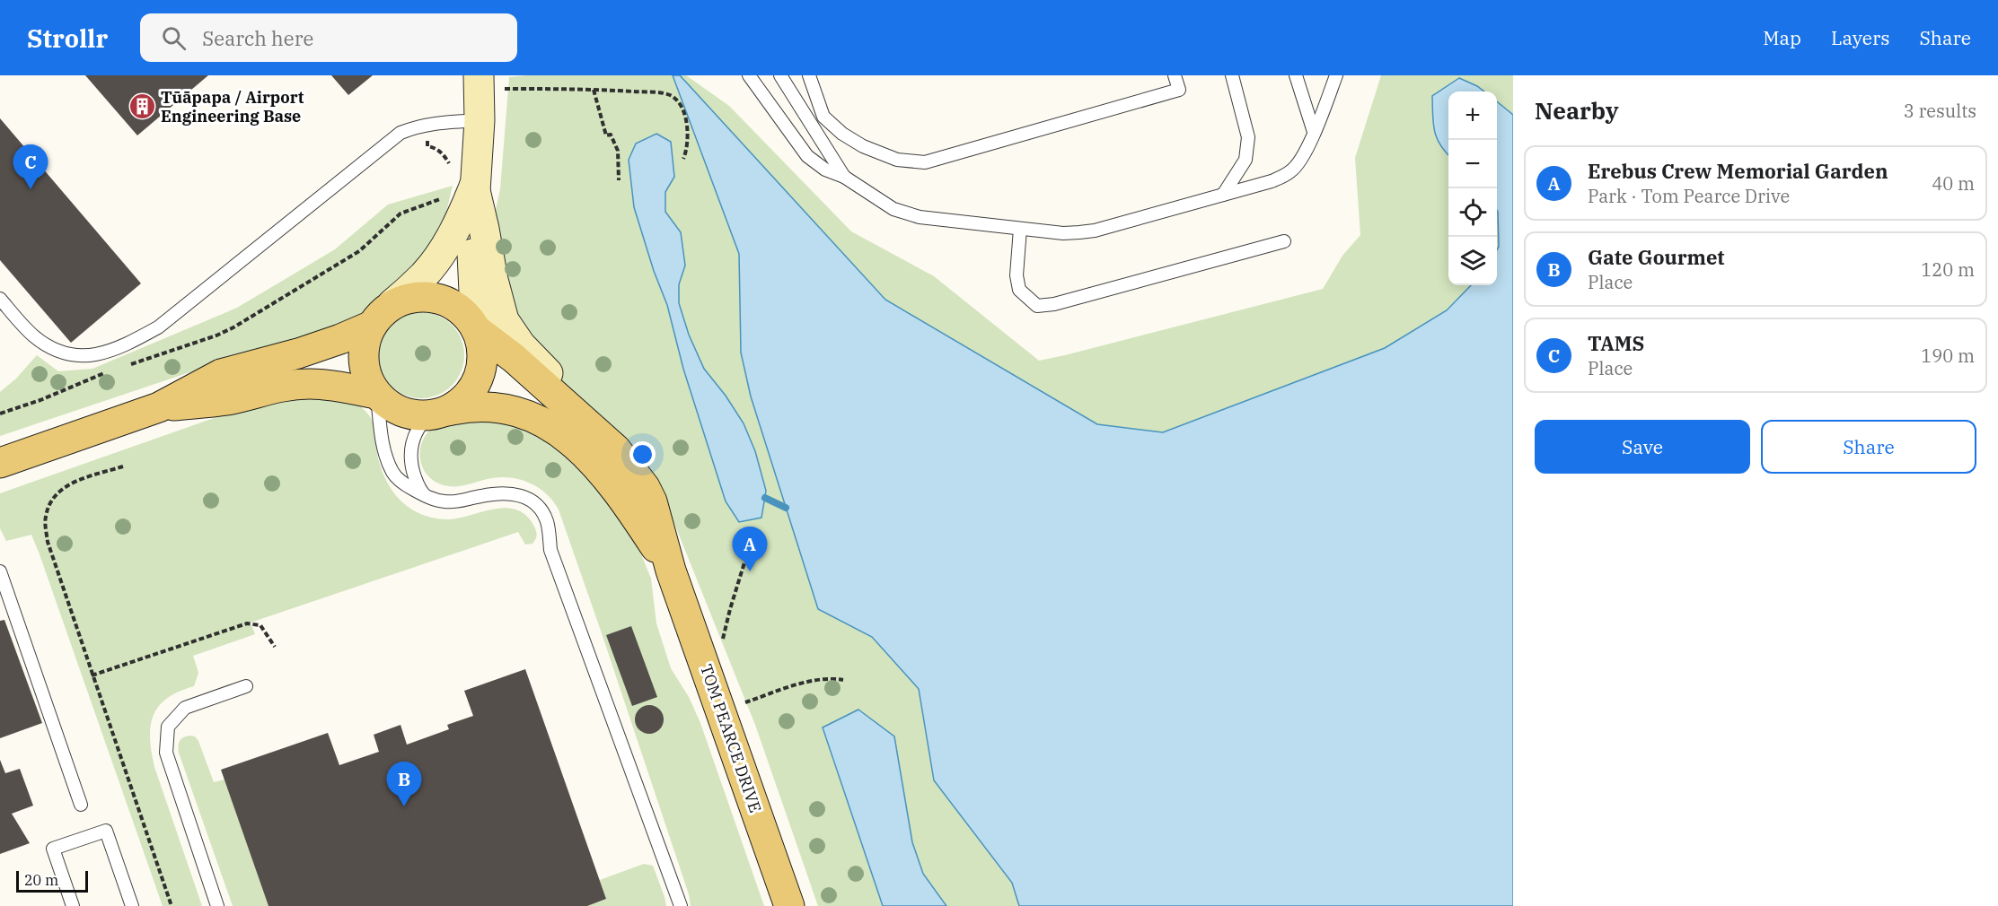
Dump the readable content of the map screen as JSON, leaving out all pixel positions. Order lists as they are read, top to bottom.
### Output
{
  "streets": {
    "main road": ["TOM PEARCE DRIVE"]
  },
  "places": {
    "building": ["Tūāpapa / Airport Engineering Base"]
  },
  "scale_bar": "20 m",
  "page": {
    "header": "Strollr",
    "search": "Search here",
    "nav": ["Map", "Layers", "Share"],
    "heading": ["Nearby", "3 results"],
    "map_buttons": ["+", "−"],
    "pins": ["C", "A", "B"],
    "list": [
      {
        "mark": "A",
        "name": "Erebus Crew Memorial Garden",
        "note": "Park · Tom Pearce Drive",
        "value": "40 m"
      },
      {
        "mark": "B",
        "name": "Gate Gourmet",
        "note": "Place",
        "value": "120 m"
      },
      {
        "mark": "C",
        "name": "TAMS",
        "note": "Place",
        "value": "190 m"
      }
    ],
    "buttons": ["Save", "Share"],
    "scale": "20 m"
  }
}
